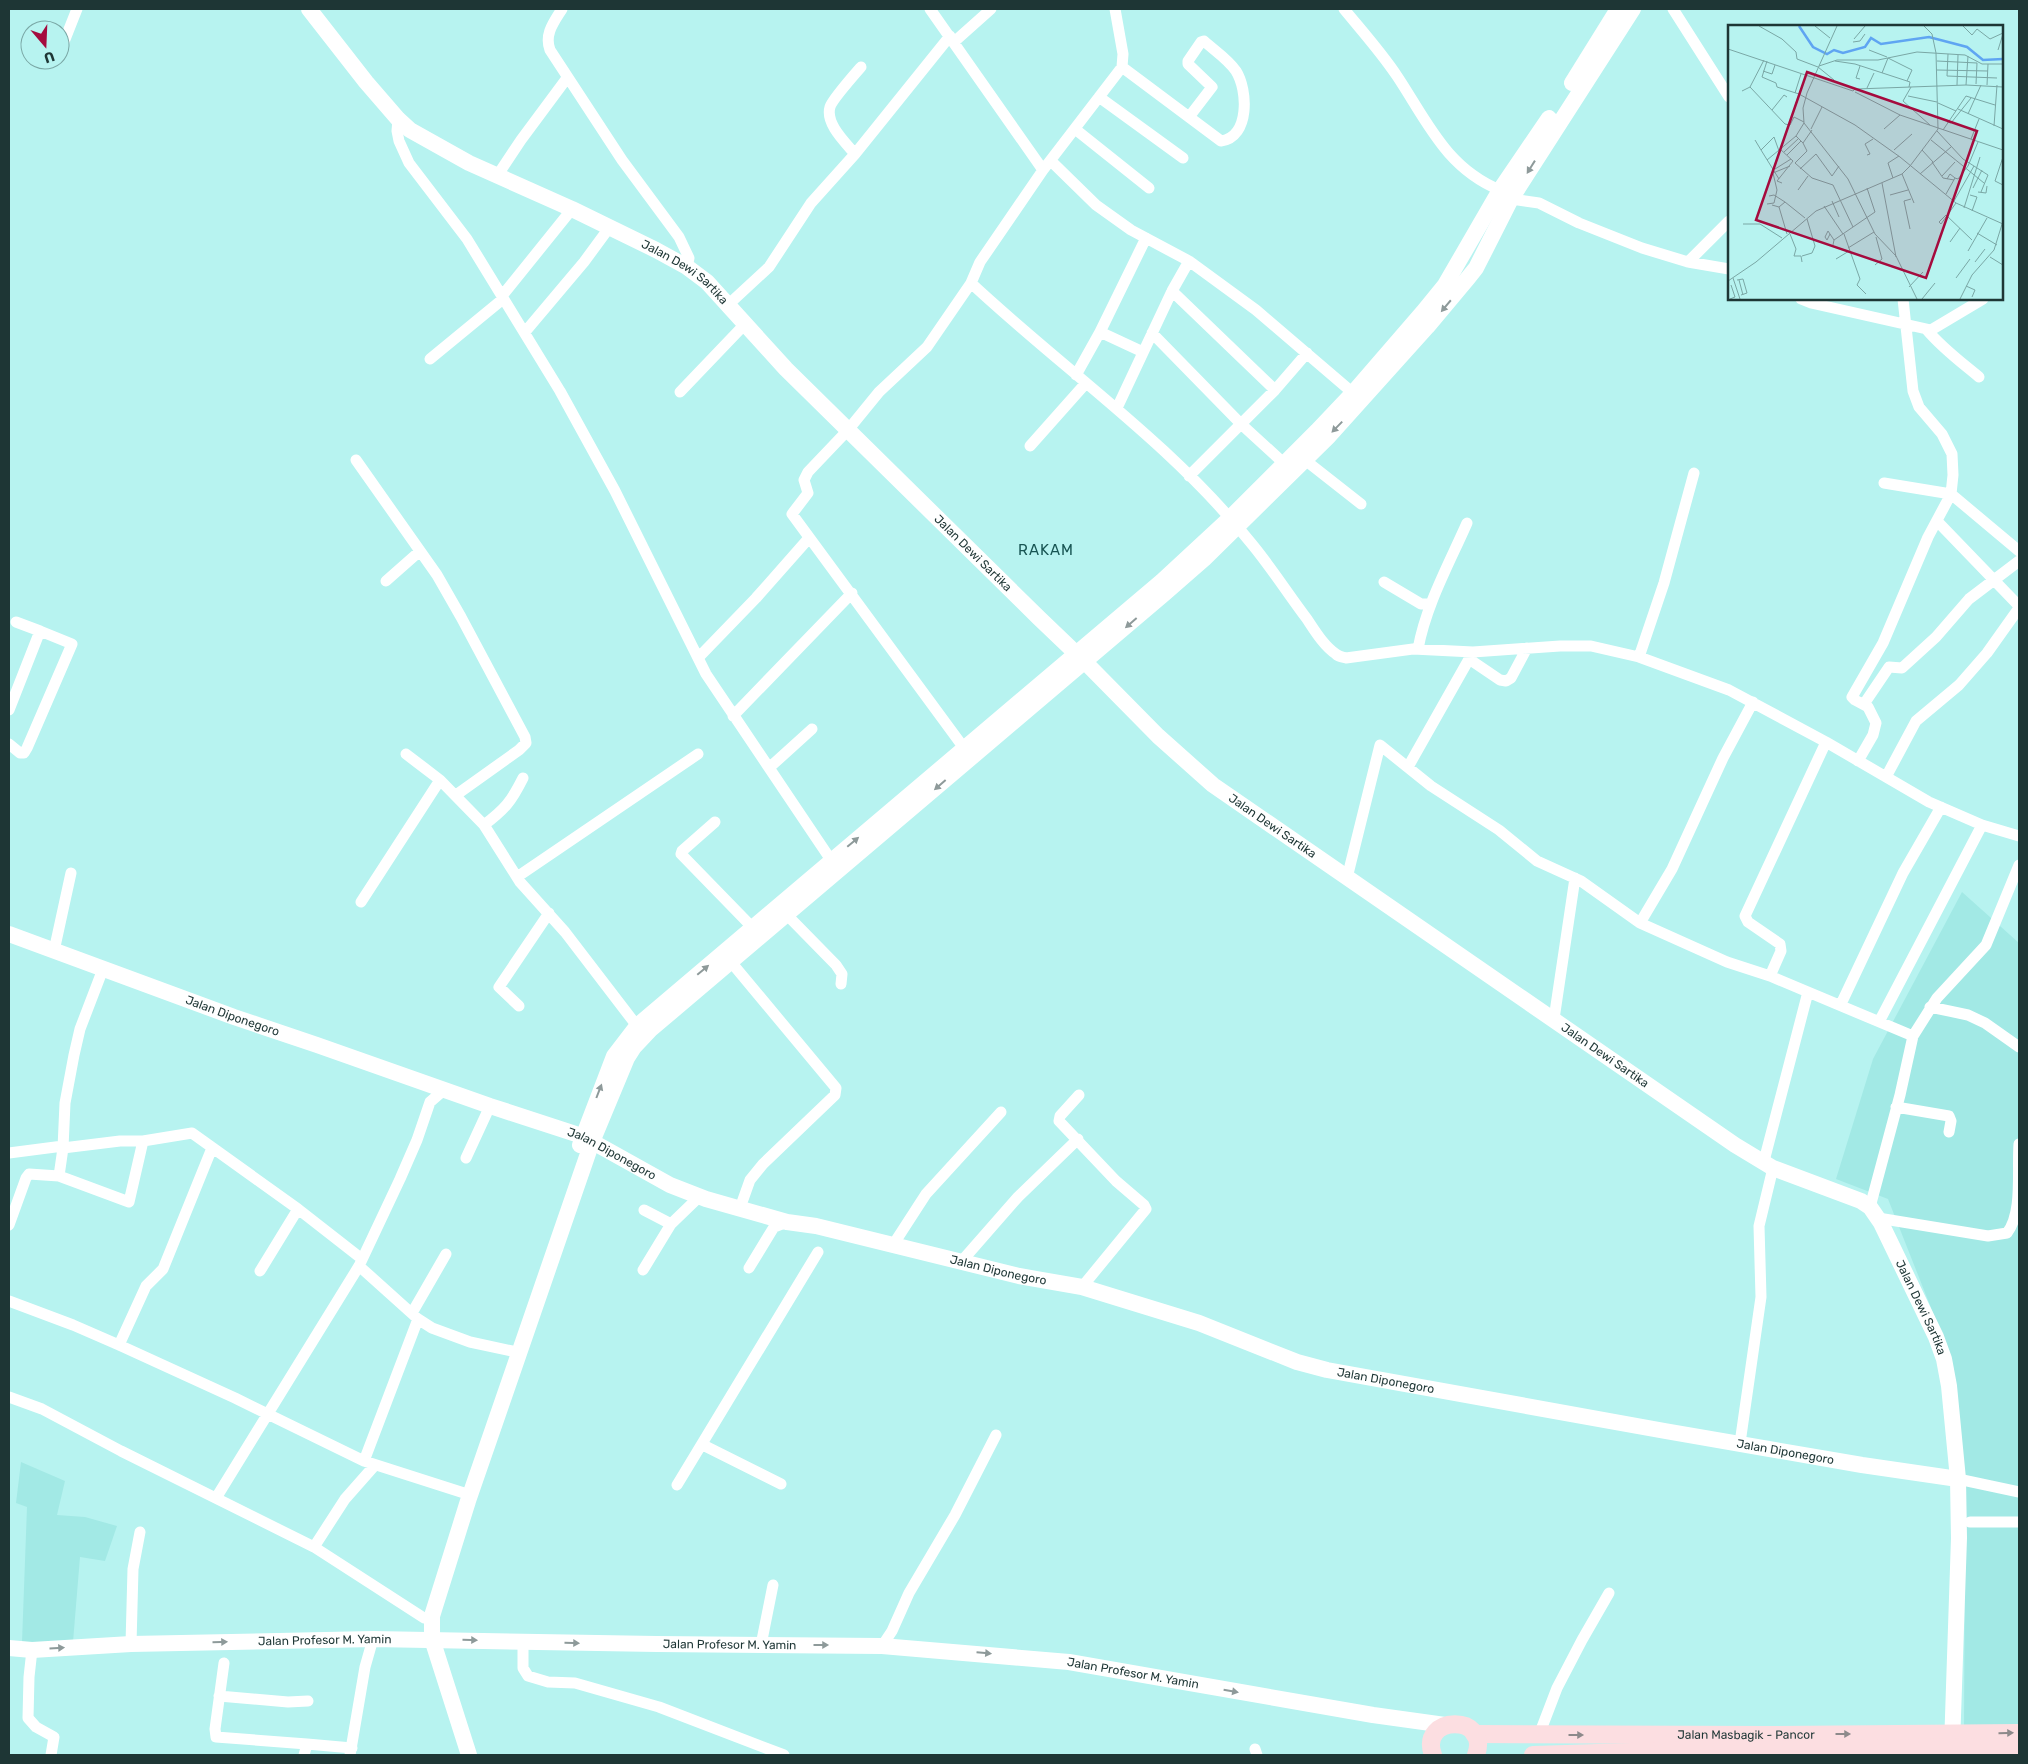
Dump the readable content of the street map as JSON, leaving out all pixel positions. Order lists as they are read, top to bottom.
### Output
{
  "streets": {
    "main road": [
      "Jalan Dewi Sartika",
      "Jalan Diponegoro",
      "Jalan Profesor M. Yamin",
      "Jalan Masbagik - Pancor"
    ]
  },
  "crossings": [
    ["Jalan Dewi Sartika", "Jalan Diponegoro"],
    ["Jalan Dewi Sartika", "Jalan Masbagik - Pancor"]
  ],
  "one_way": ["Jalan Profesor M. Yamin"],
  "districts": ["RAKAM"],
  "north": "bottom"
}
